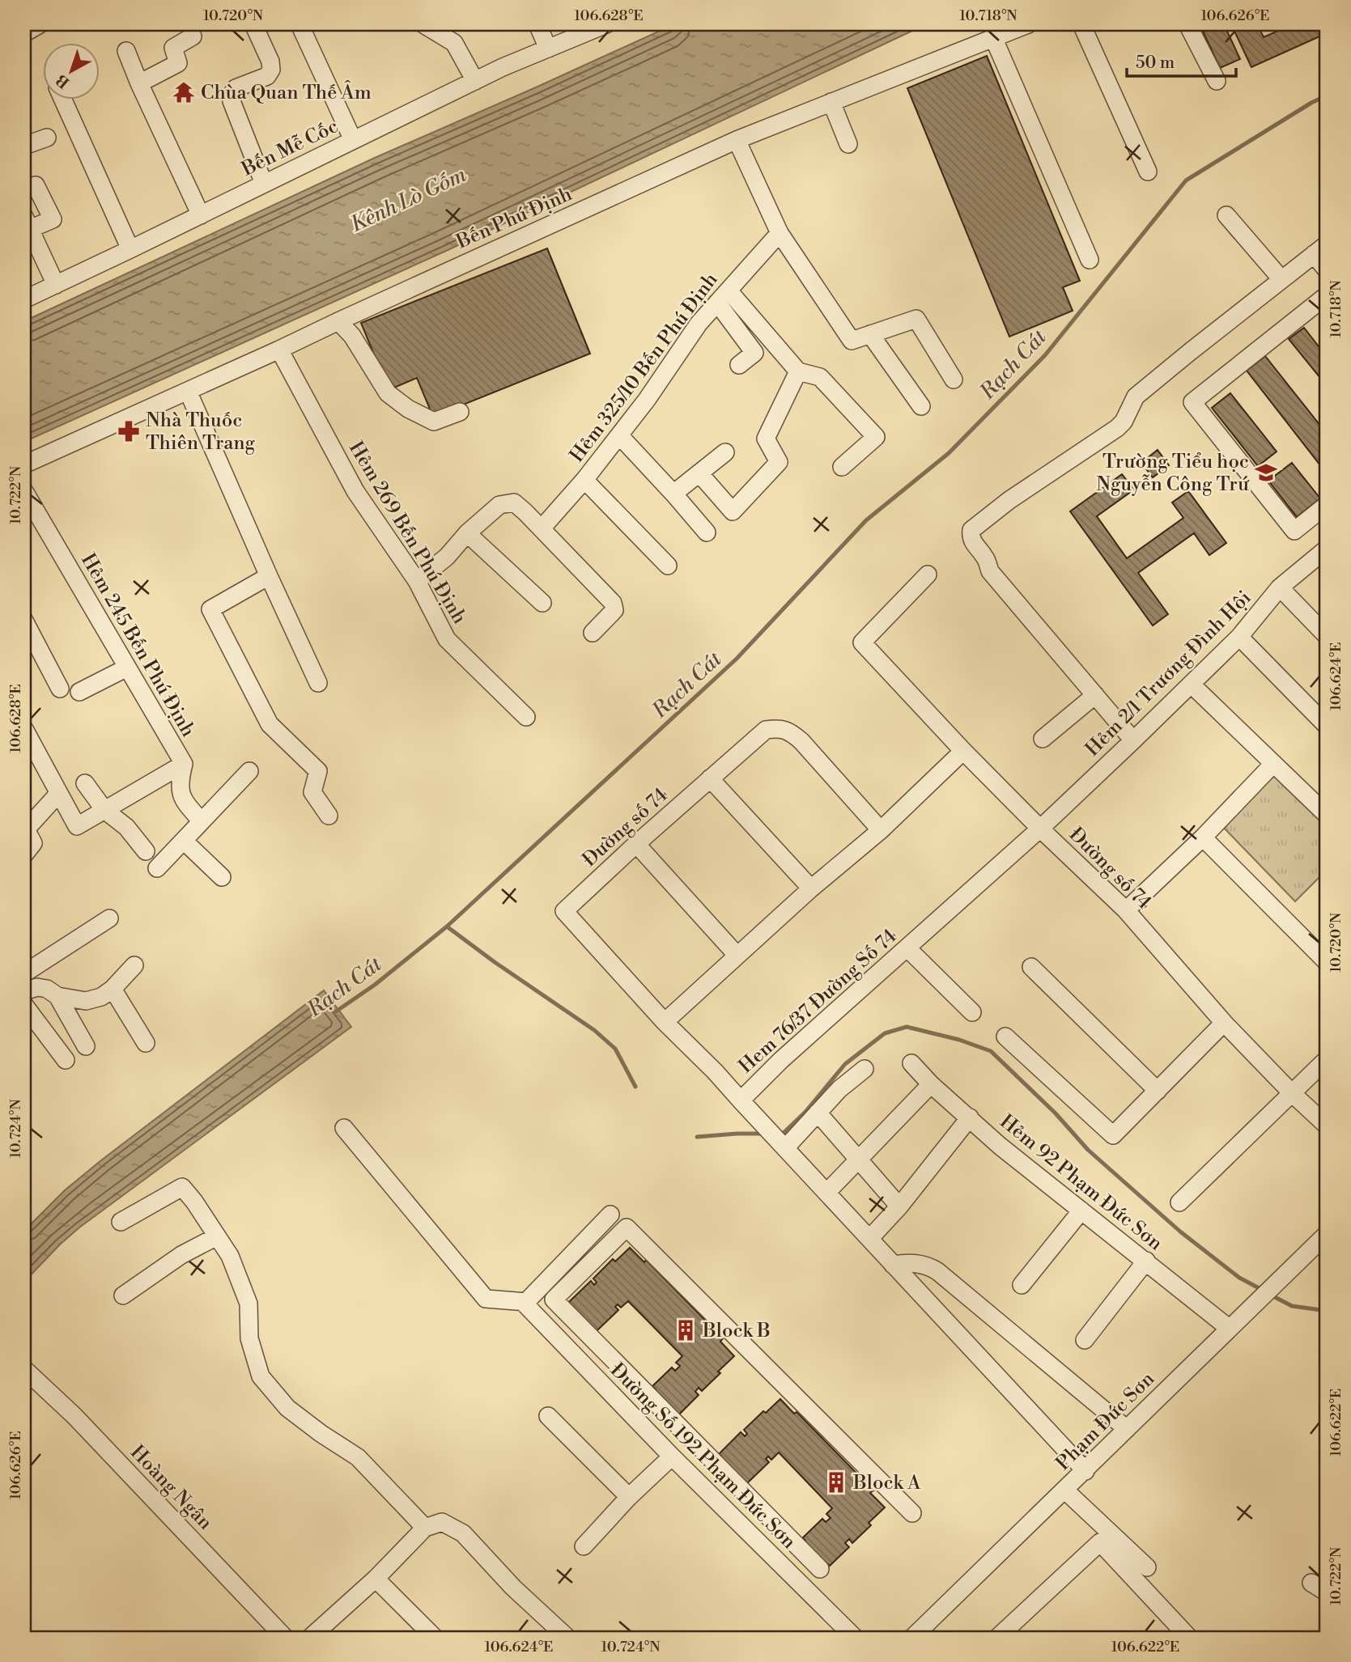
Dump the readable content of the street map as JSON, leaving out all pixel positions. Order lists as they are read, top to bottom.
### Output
{
  "streets": {
    "street": [
      "Bến Mễ Cốc",
      "Bến Phú Định",
      "Hẻm 325/10 Bến Phú Định",
      "Hẻm 269 Bến Phú Định",
      "Hẻm 245 Bến Phú Định",
      "Hẻm 2/1 Trương Đình Hội",
      "Đường số 74",
      "Hem 76/37 Đường Số 74",
      "Hẻm 92 Phạm Đức Sơn",
      "Phạm Đức Sơn",
      "Đường Số 192 Phạm Đức Sơn",
      "Hoàng Ngân"
    ]
  },
  "crossings": [
    ["Bến Phú Định", "Hẻm 269 Bến Phú Định"],
    ["Hẻm 2/1 Trương Đình Hội", "Đường số 74"],
    ["Hẻm 2/1 Trương Đình Hội", "Hem 76/37 Đường Số 74"],
    ["Đường số 74", "Hem 76/37 Đường Số 74"],
    ["Hẻm 92 Phạm Đức Sơn", "Phạm Đức Sơn"]
  ],
  "water": ["Kênh Lò Gốm", "Rạch Cát"],
  "places": {
    "temple": ["Chùa Quan Thế Âm"],
    "pharmacy": ["Nhà Thuốc Thiên Trang"],
    "school or university": ["Trường Tiểu học Nguyễn Công Trứ"],
    "building": ["Block B", "Block A"]
  },
  "scale_bar": "50 m",
  "north": "bottom left",
  "coordinates": [
    "10.720°N",
    "106.628°E",
    "10.718°N",
    "106.626°E",
    "10.722°N",
    "106.624°E",
    "10.724°N",
    "106.622°E"
  ]
}
